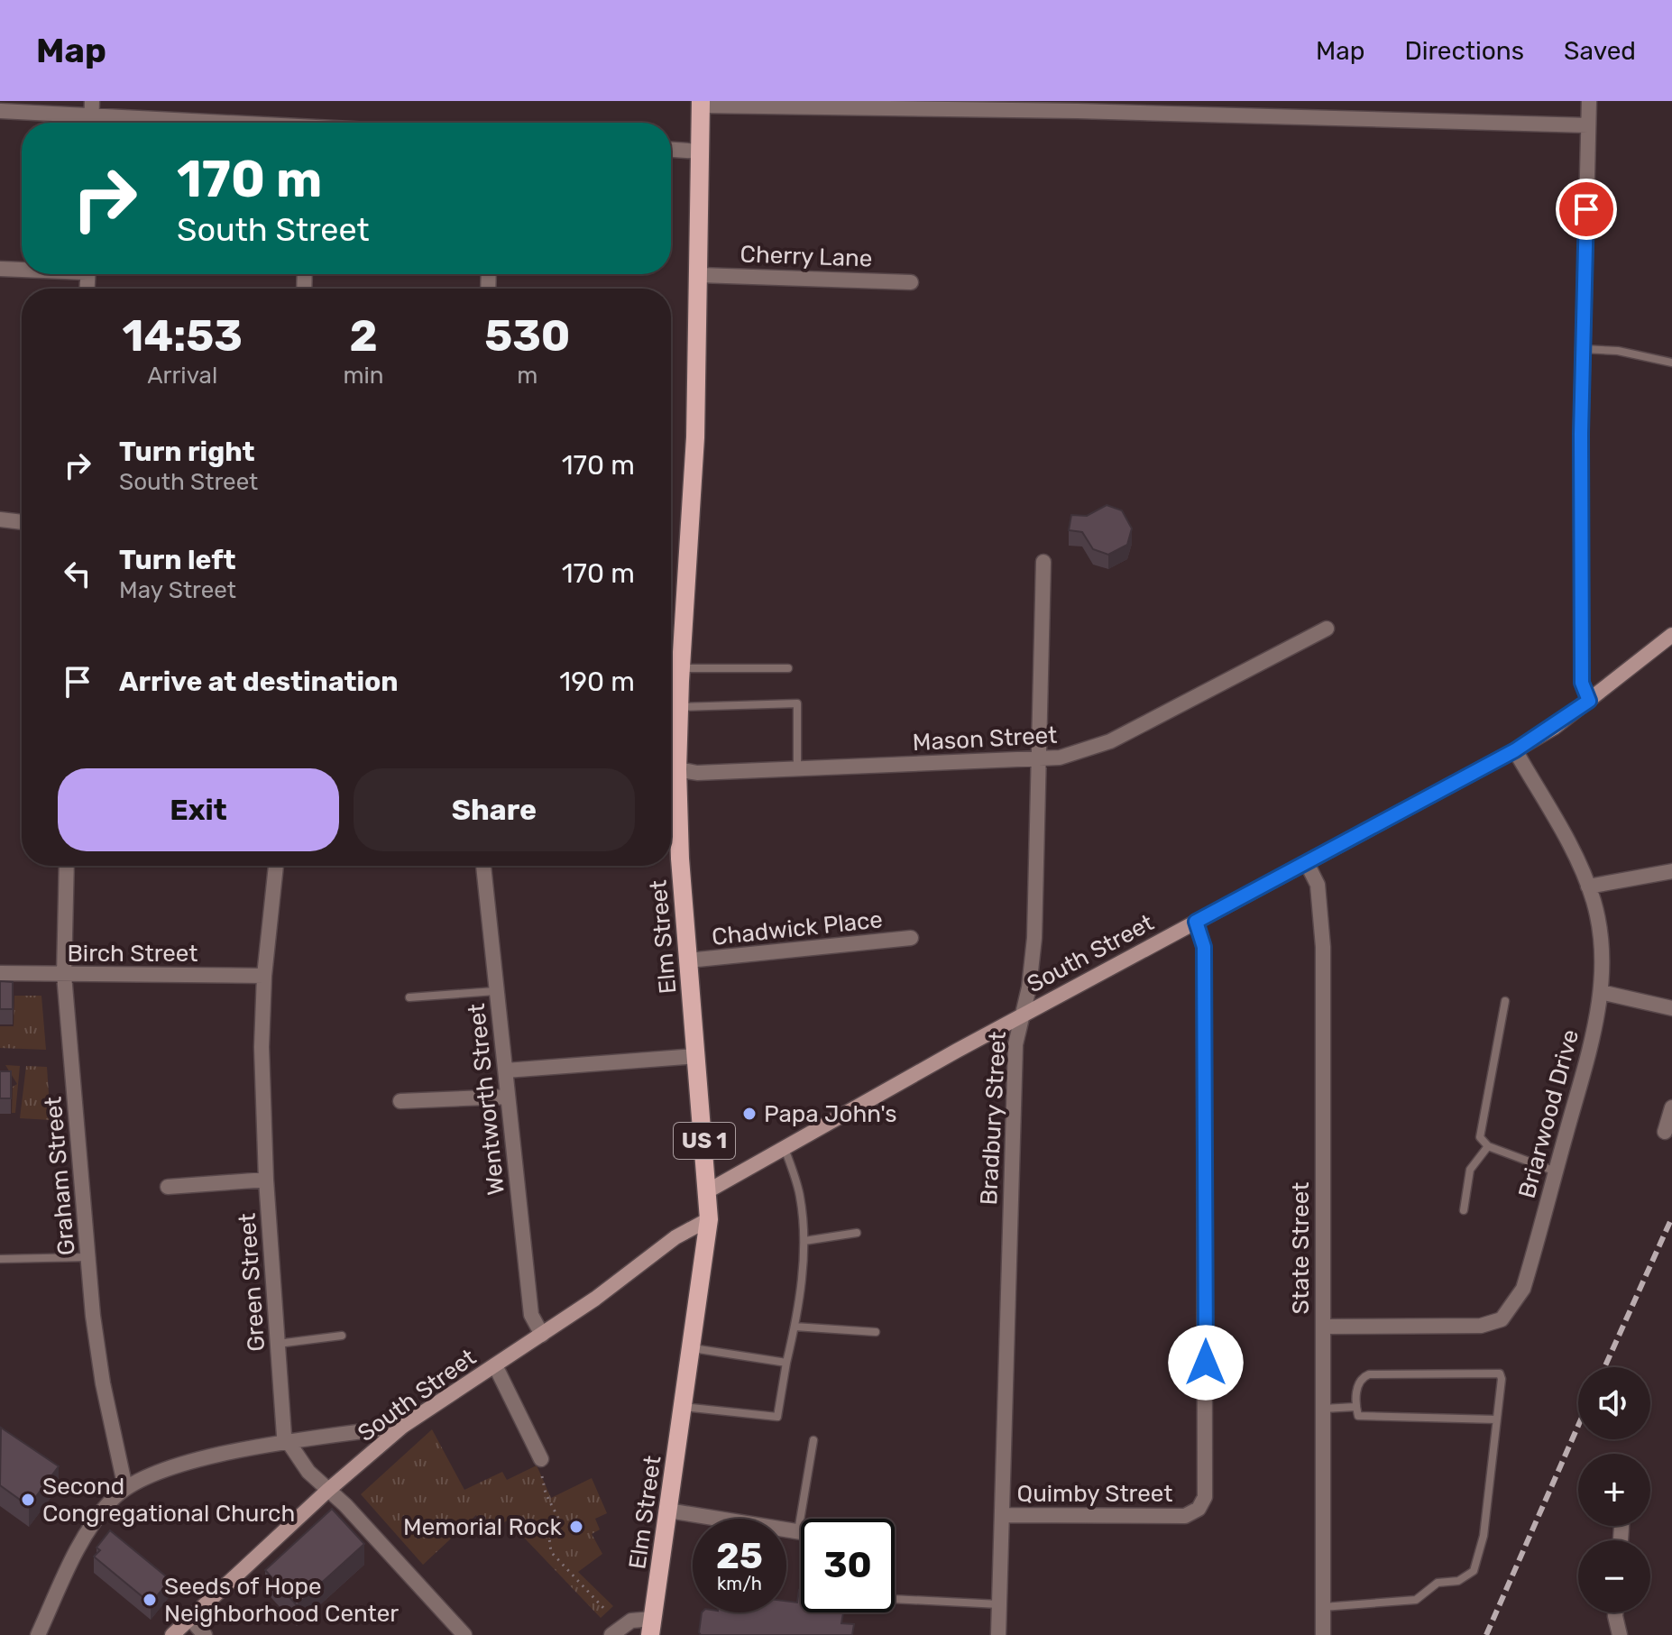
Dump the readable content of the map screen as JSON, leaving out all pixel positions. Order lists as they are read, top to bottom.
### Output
{
  "streets": {
    "main road": ["Elm Street", "US 1"],
    "street": [
      "Cherry Lane",
      "Mason Street",
      "Chadwick Place",
      "Birch Street",
      "South Street",
      "Wentworth Street",
      "Briarwood Drive",
      "Bradbury Street",
      "Graham Street",
      "State Street",
      "Green Street",
      "Quimby Street"
    ]
  },
  "crossings": [
    ["Cherry Lane", "Elm Street"],
    ["Mason Street", "Bradbury Street"],
    ["Chadwick Place", "Elm Street"],
    ["Elm Street", "South Street"],
    ["Birch Street", "Graham Street"],
    ["Birch Street", "Green Street"],
    ["South Street", "Wentworth Street"],
    ["South Street", "Briarwood Drive"],
    ["South Street", "Bradbury Street"],
    ["South Street", "State Street"],
    ["South Street", "Green Street"],
    ["South Street", "Quimby Street"],
    ["Briarwood Drive", "State Street"],
    ["Bradbury Street", "Quimby Street"]
  ],
  "places": [
    "Papa John's",
    "Second Congregational Church",
    "Memorial Rock",
    "Seeds of Hope Neighborhood Center"
  ],
  "page": {
    "header": "Map",
    "nav": ["Map", "Directions", "Saved"],
    "turn": ["170 m", "South Street"],
    "eta": [
      "14:53",
      "Arrival",
      "2",
      "min",
      "530",
      "m"
    ],
    "list": [
      {
        "name": "Turn right",
        "note": "South Street",
        "value": "170 m"
      },
      {
        "name": "Turn left",
        "note": "May Street",
        "value": "170 m"
      },
      {
        "name": "Arrive at destination",
        "value": "190 m"
      }
    ],
    "buttons": ["Exit", "Share"],
    "map_buttons": ["+", "−"],
    "speed": "25 km/h",
    "limit": "30"
  }
}
